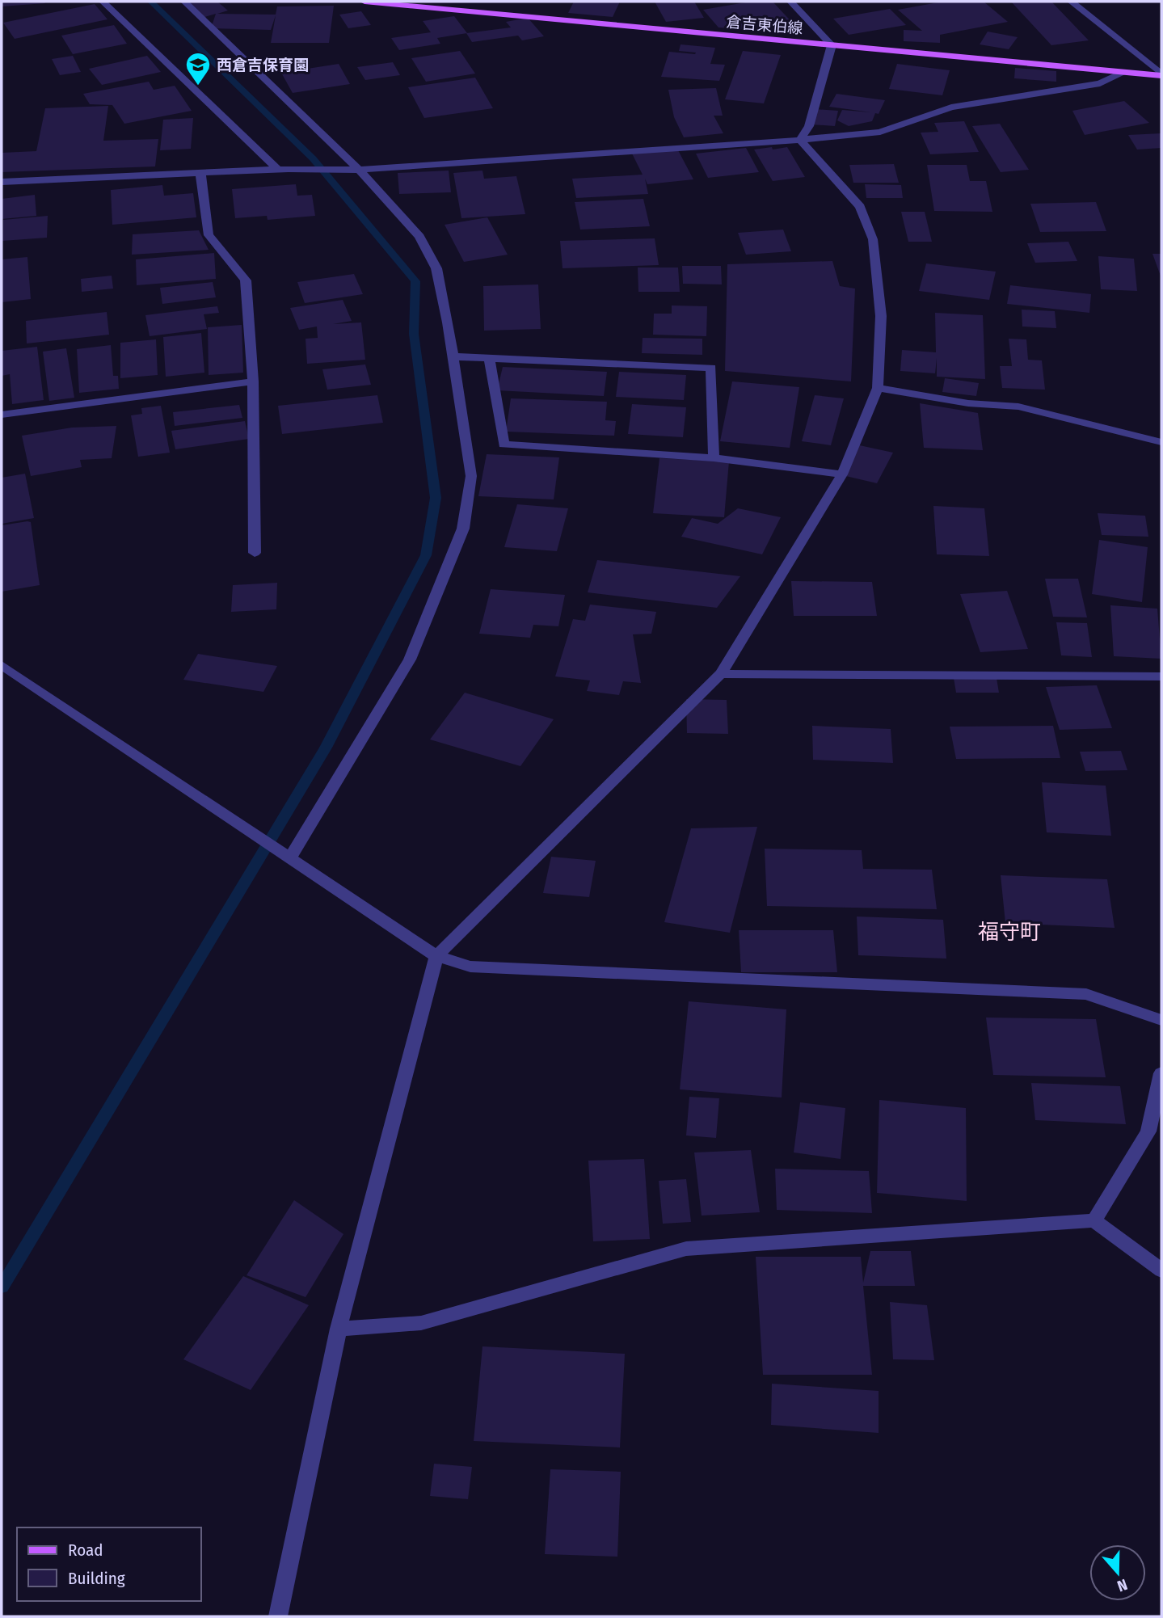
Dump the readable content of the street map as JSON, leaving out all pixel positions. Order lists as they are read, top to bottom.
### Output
{
  "streets": {
    "main road": ["倉吉東伯線"]
  },
  "districts": ["福守町"],
  "places": {
    "school or university": ["西倉吉保育園"]
  },
  "legend": ["Road", "Building"],
  "north": "bottom"
}
